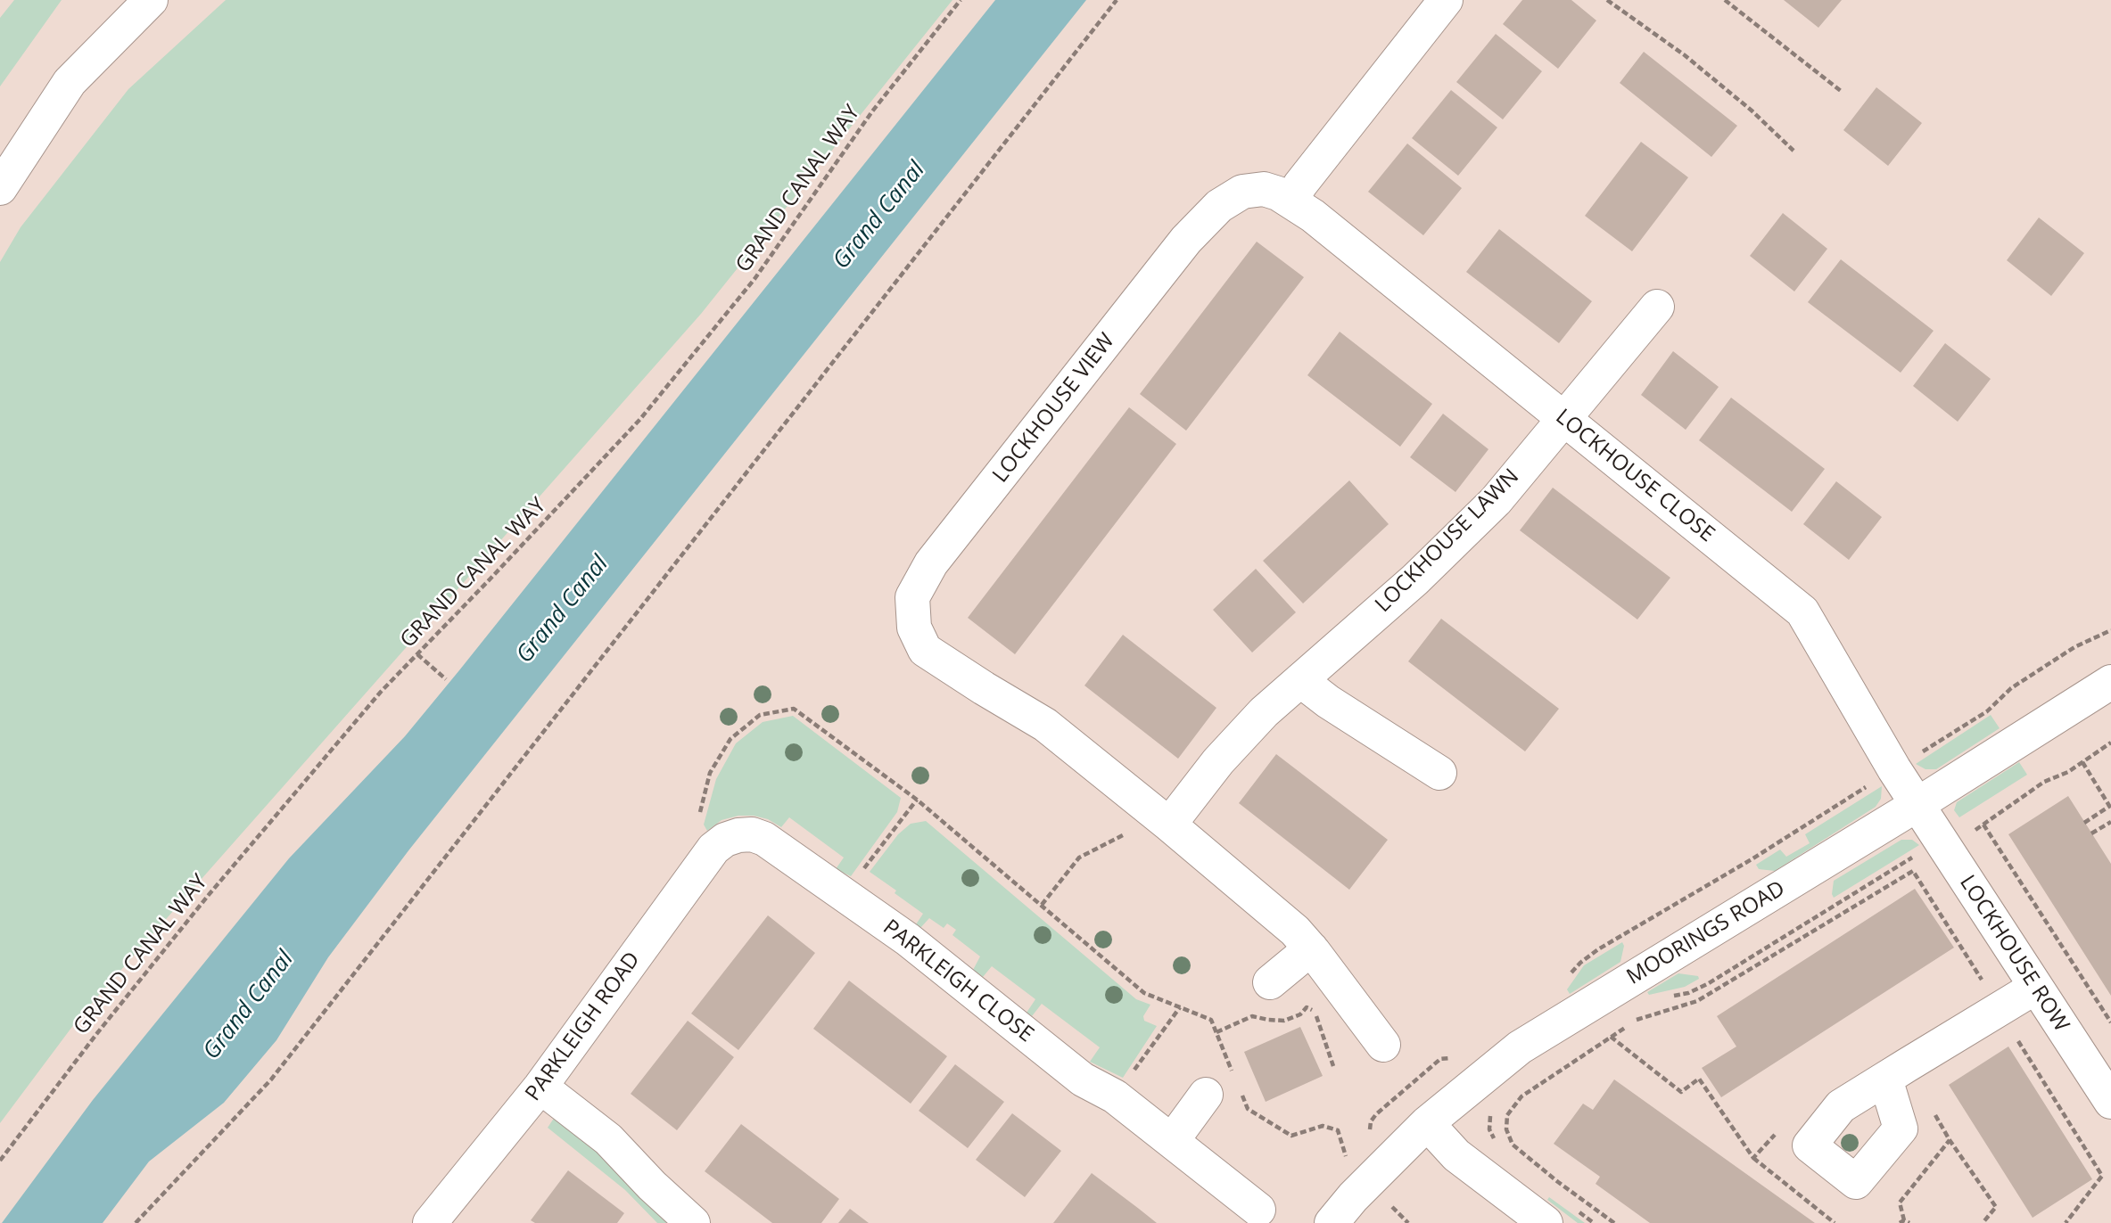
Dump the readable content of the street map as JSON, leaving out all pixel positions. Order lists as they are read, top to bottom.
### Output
{
  "streets": {
    "street": [
      "LOCKHOUSE VIEW",
      "LOCKHOUSE CLOSE",
      "LOCKHOUSE LAWN",
      "MOORINGS ROAD",
      "LOCKHOUSE ROW",
      "PARKLEIGH CLOSE",
      "PARKLEIGH ROAD"
    ],
    "path": ["GRAND CANAL WAY"]
  },
  "crossings": [
    ["LOCKHOUSE VIEW", "LOCKHOUSE CLOSE"],
    ["LOCKHOUSE VIEW", "LOCKHOUSE LAWN"],
    ["LOCKHOUSE CLOSE", "LOCKHOUSE LAWN"],
    ["LOCKHOUSE CLOSE", "MOORINGS ROAD"],
    ["LOCKHOUSE CLOSE", "LOCKHOUSE ROW"],
    ["MOORINGS ROAD", "LOCKHOUSE ROW"],
    ["PARKLEIGH CLOSE", "PARKLEIGH ROAD"]
  ],
  "water": ["Grand Canal"]
}
